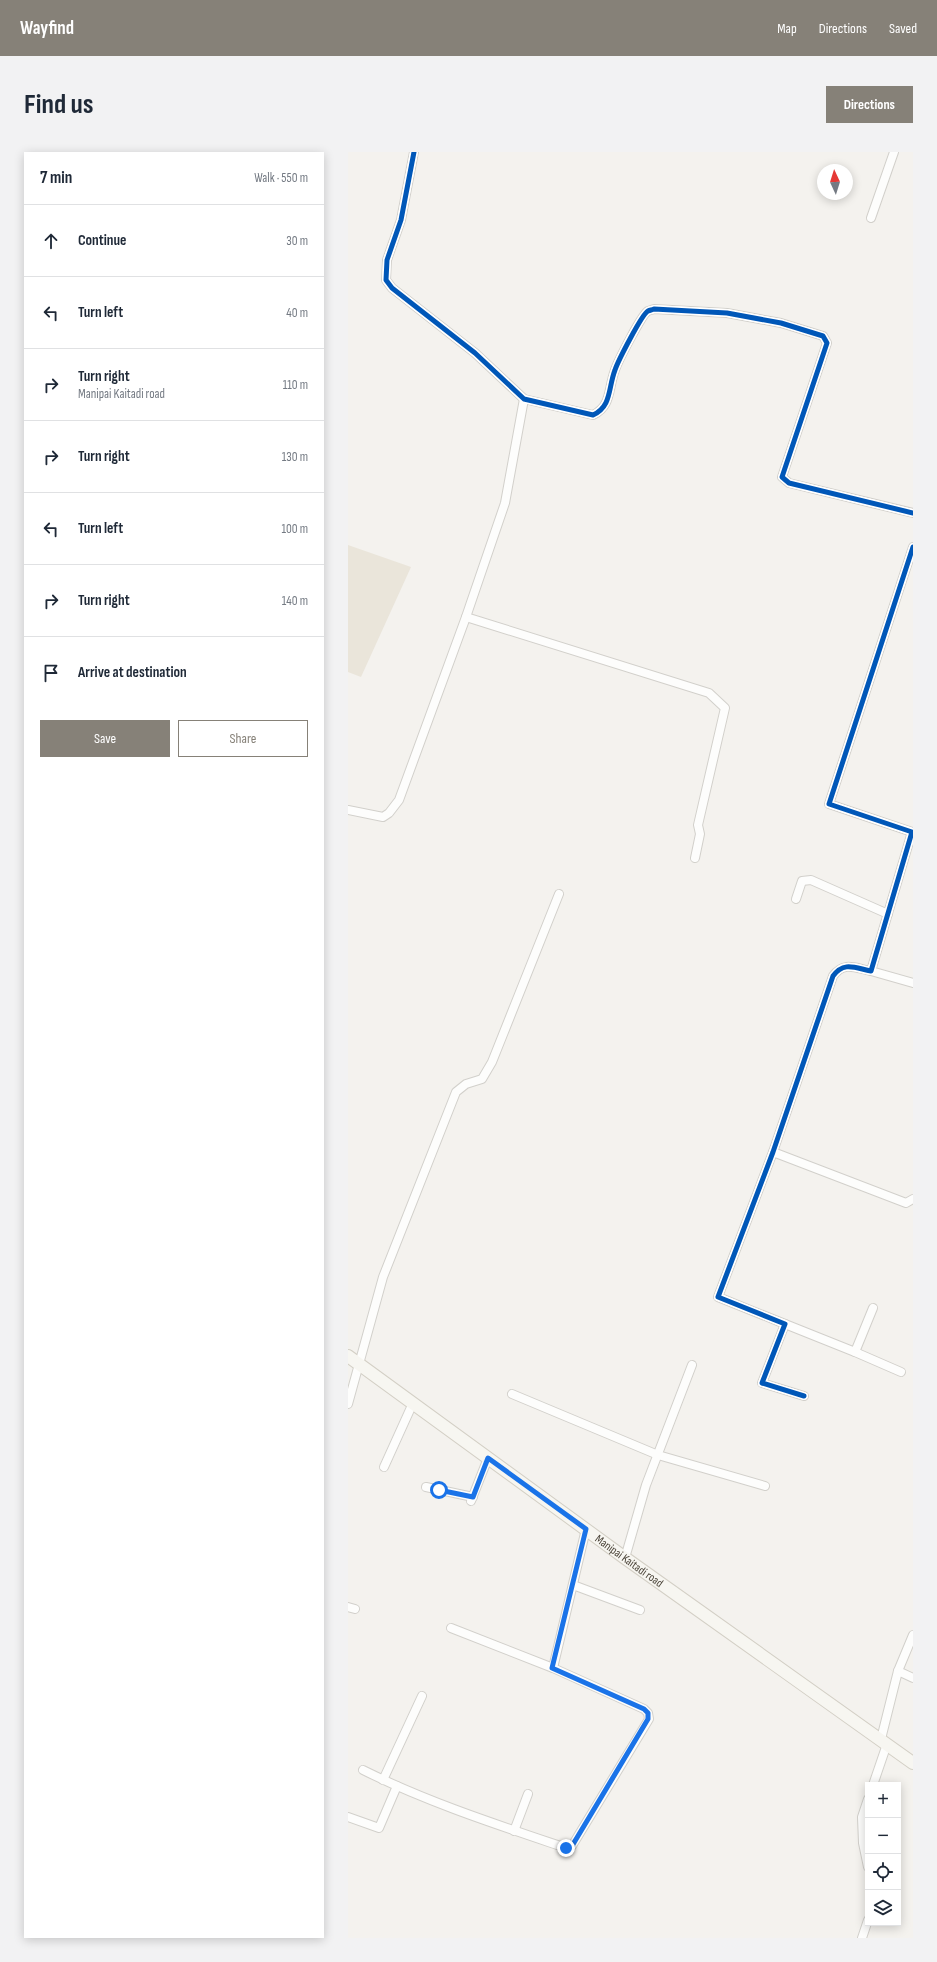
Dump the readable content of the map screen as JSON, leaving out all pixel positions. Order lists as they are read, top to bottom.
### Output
{
  "streets": {
    "main road": ["Manipai Kaitadi road"]
  },
  "north": "top",
  "page": {
    "header": "Wayfind",
    "nav": ["Map", "Directions", "Saved"],
    "buttons": [
      "Directions",
      ["Save", "Share"]
    ],
    "title": "Find us",
    "heading": ["7 min", "Walk · 550 m"],
    "list": [
      ["Continue", "30 m"],
      ["Turn left", "40 m"],
      ["Turn right", "Manipai Kaitadi road", "110 m"],
      ["Turn right", "130 m"],
      ["Turn left", "100 m"],
      ["Turn right", "140 m"],
      "Arrive at destination"
    ],
    "map_buttons": ["+", "−"]
  }
}
